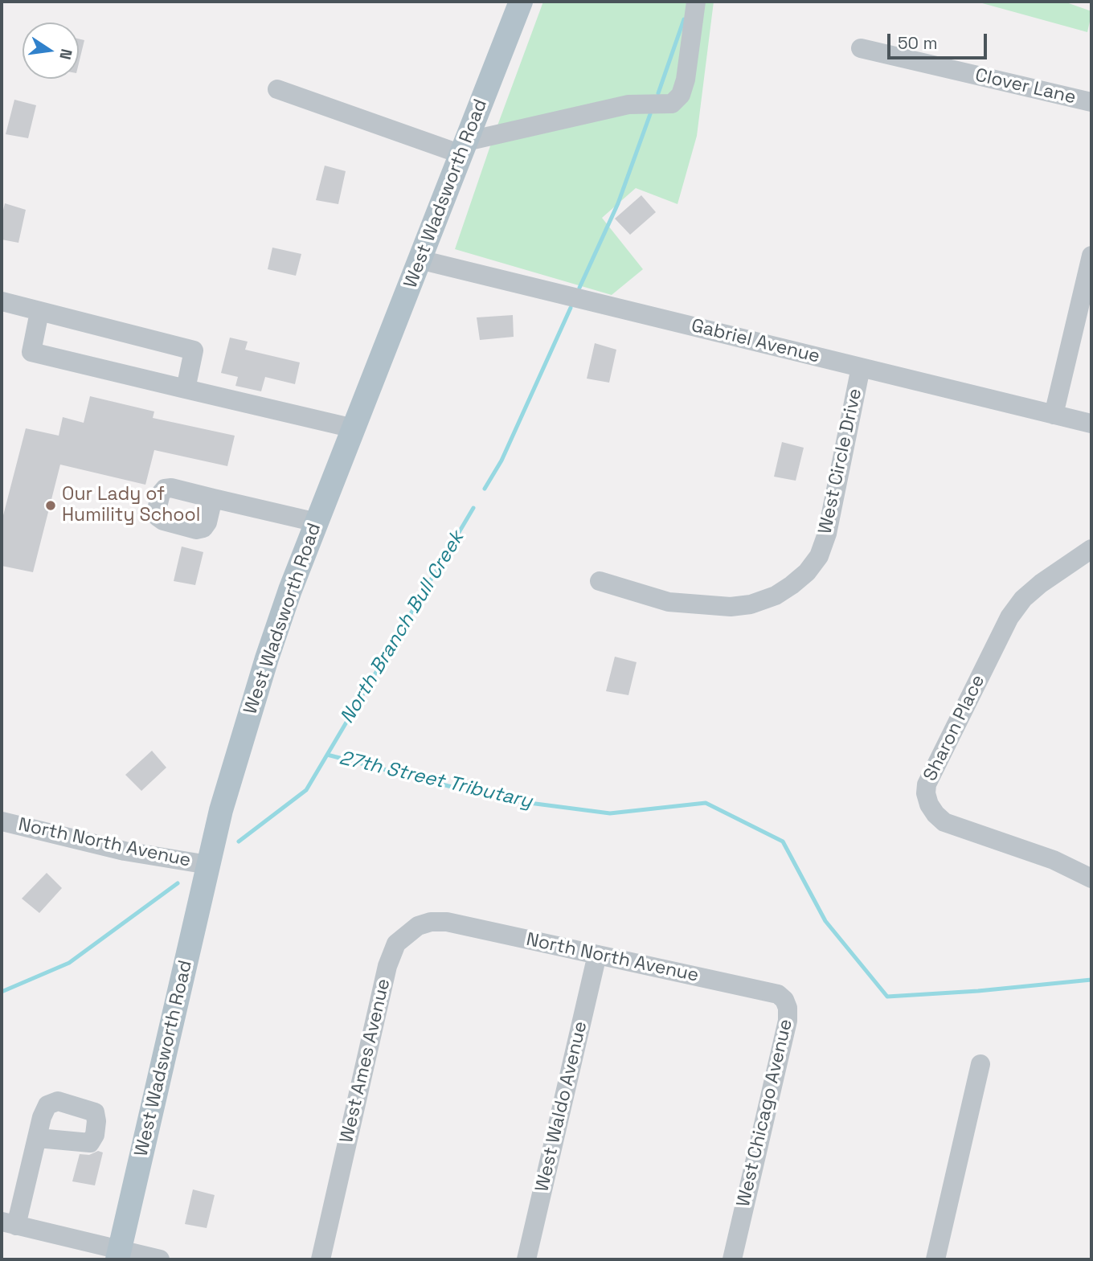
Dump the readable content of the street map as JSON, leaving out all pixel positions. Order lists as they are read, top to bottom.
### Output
{
  "streets": {
    "main road": ["West Wadsworth Road"],
    "street": [
      "Clover Lane",
      "Gabriel Avenue",
      "West Circle Drive",
      "Sharon Place",
      "North North Avenue",
      "West Ames Avenue",
      "West Waldo Avenue",
      "West Chicago Avenue"
    ]
  },
  "crossings": [
    ["West Wadsworth Road", "Gabriel Avenue"],
    ["West Wadsworth Road", "North North Avenue"],
    ["Gabriel Avenue", "West Circle Drive"],
    ["North North Avenue", "West Ames Avenue"],
    ["North North Avenue", "West Waldo Avenue"],
    ["North North Avenue", "West Chicago Avenue"]
  ],
  "water": ["North Branch Bull Creek", "27th Street Tributary"],
  "places": ["Our Lady of Humility School"],
  "scale_bar": "50 m",
  "north": "right"
}
